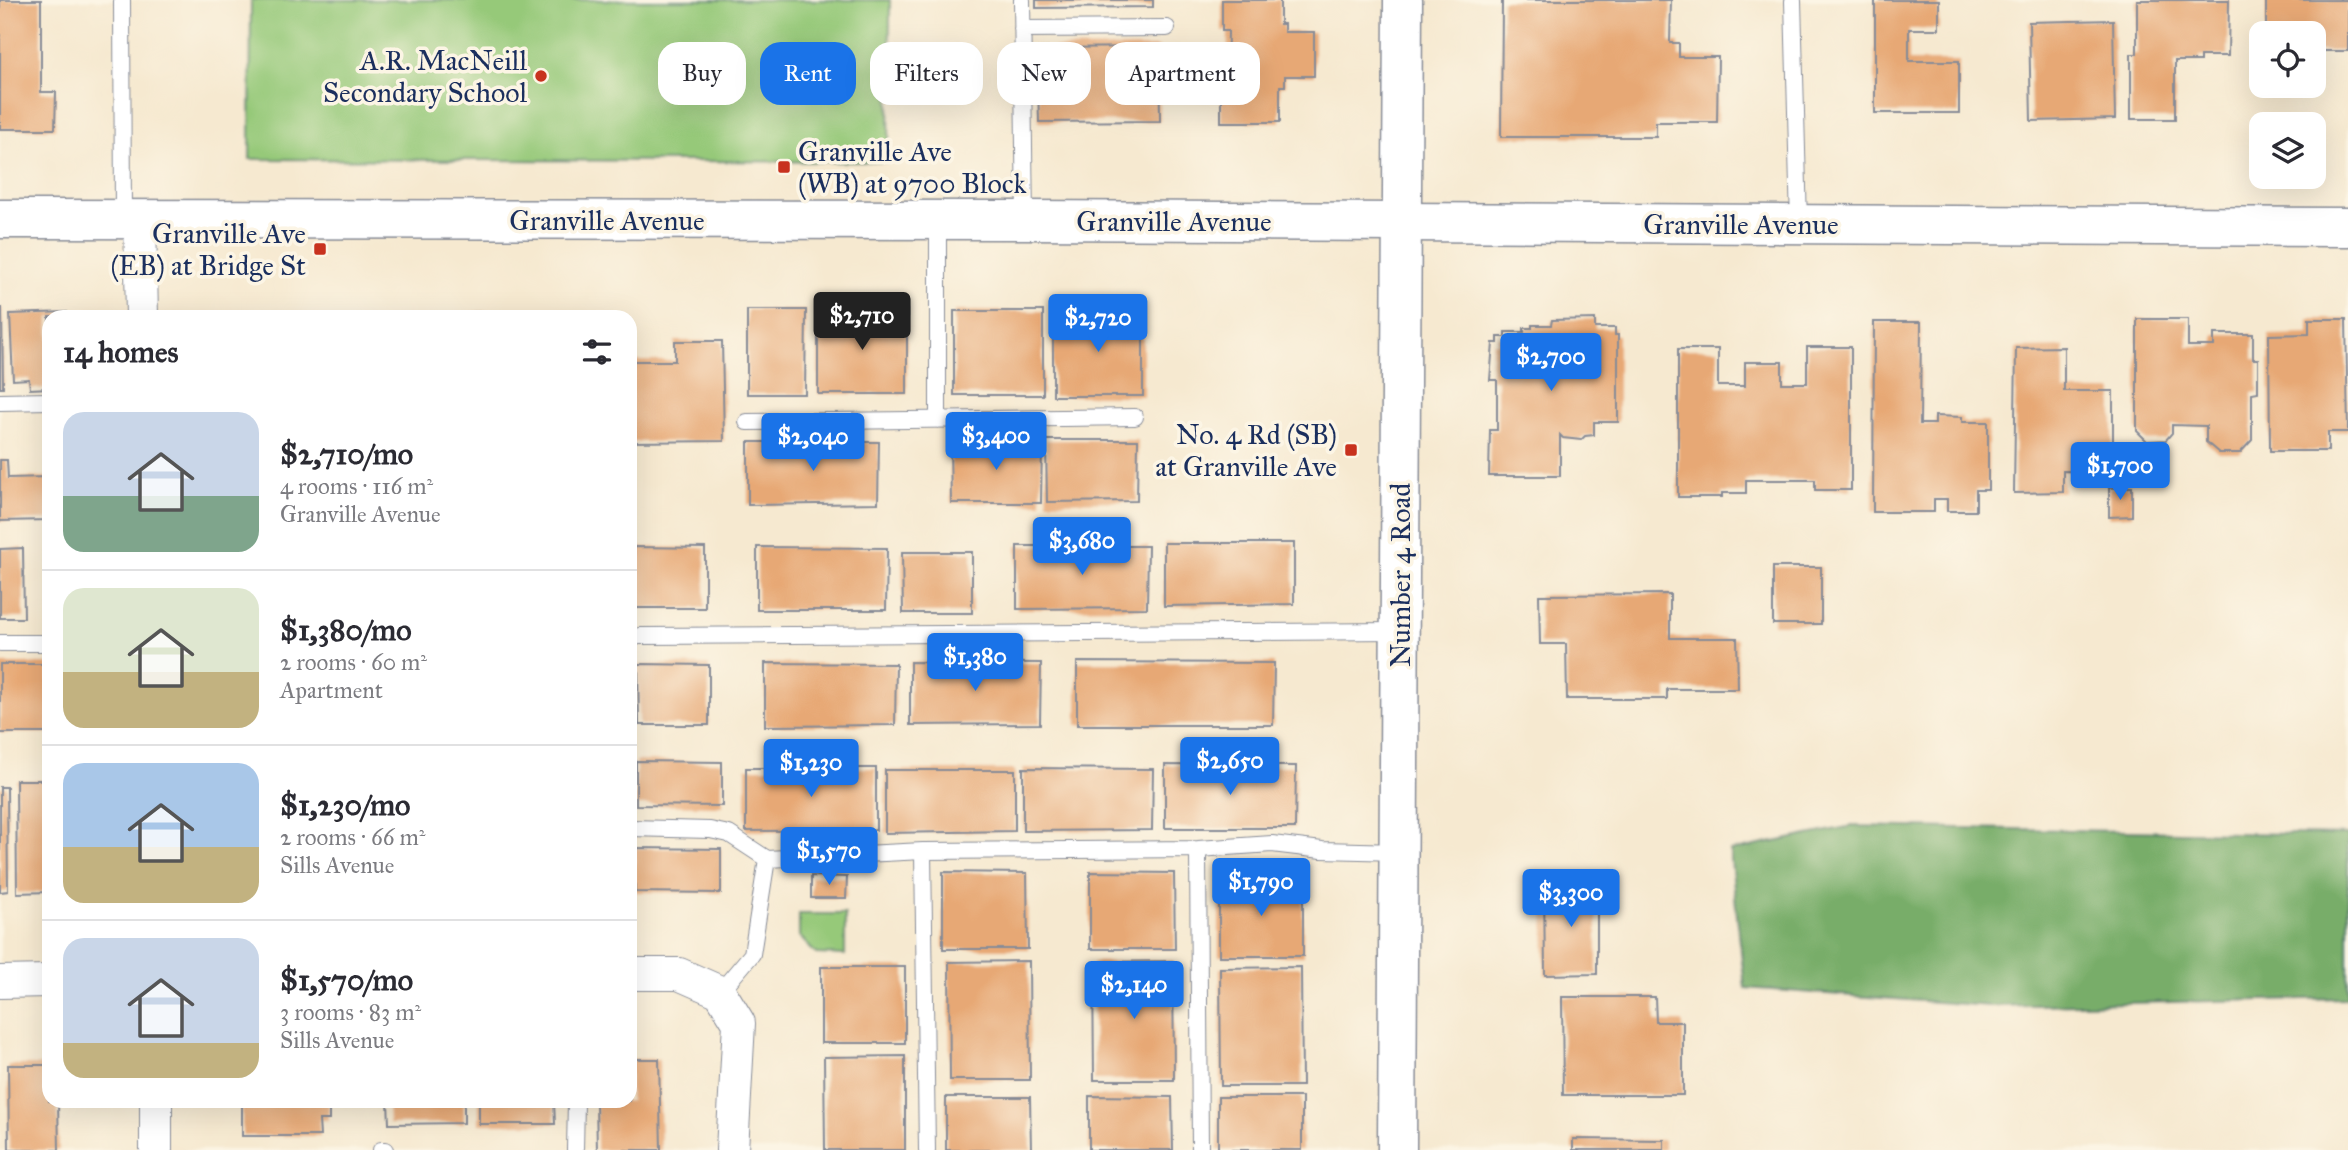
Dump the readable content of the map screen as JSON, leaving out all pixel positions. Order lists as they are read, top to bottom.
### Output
{
  "streets": {
    "street": ["Granville Avenue", "Number 4 Road"]
  },
  "crossings": [
    ["Granville Avenue", "Number 4 Road"]
  ],
  "places": {
    "other": ["A.R. MacNeill Secondary School"],
    "transit": ["Granville Ave (WB) at 9700 Block", "Granville Ave (EB) at Bridge St", "No. 4 Rd (SB) at Granville Ave"]
  },
  "page": {
    "chip": [
      "Buy",
      "Rent",
      "Filters",
      "New",
      "Apartment"
    ],
    "price": [
      "$2,710",
      "$2,720",
      "$2,700",
      "$3,400",
      "$2,040",
      "$1,700",
      "$3,680",
      "$1,380",
      "$2,650",
      "$1,230",
      "$1,570",
      "$1,790",
      "$3,300",
      "$2,140"
    ],
    "heading": "14 homes",
    "list": [
      {
        "name": "$2,710/mo",
        "note": "4 rooms · 116 m² · Granville Avenue"
      },
      {
        "name": "$1,380/mo",
        "note": "2 rooms · 60 m² · Apartment"
      },
      {
        "name": "$1,230/mo",
        "note": "2 rooms · 66 m² · Sills Avenue"
      },
      {
        "name": "$1,570/mo",
        "note": "3 rooms · 83 m² · Sills Avenue"
      }
    ]
  }
}
